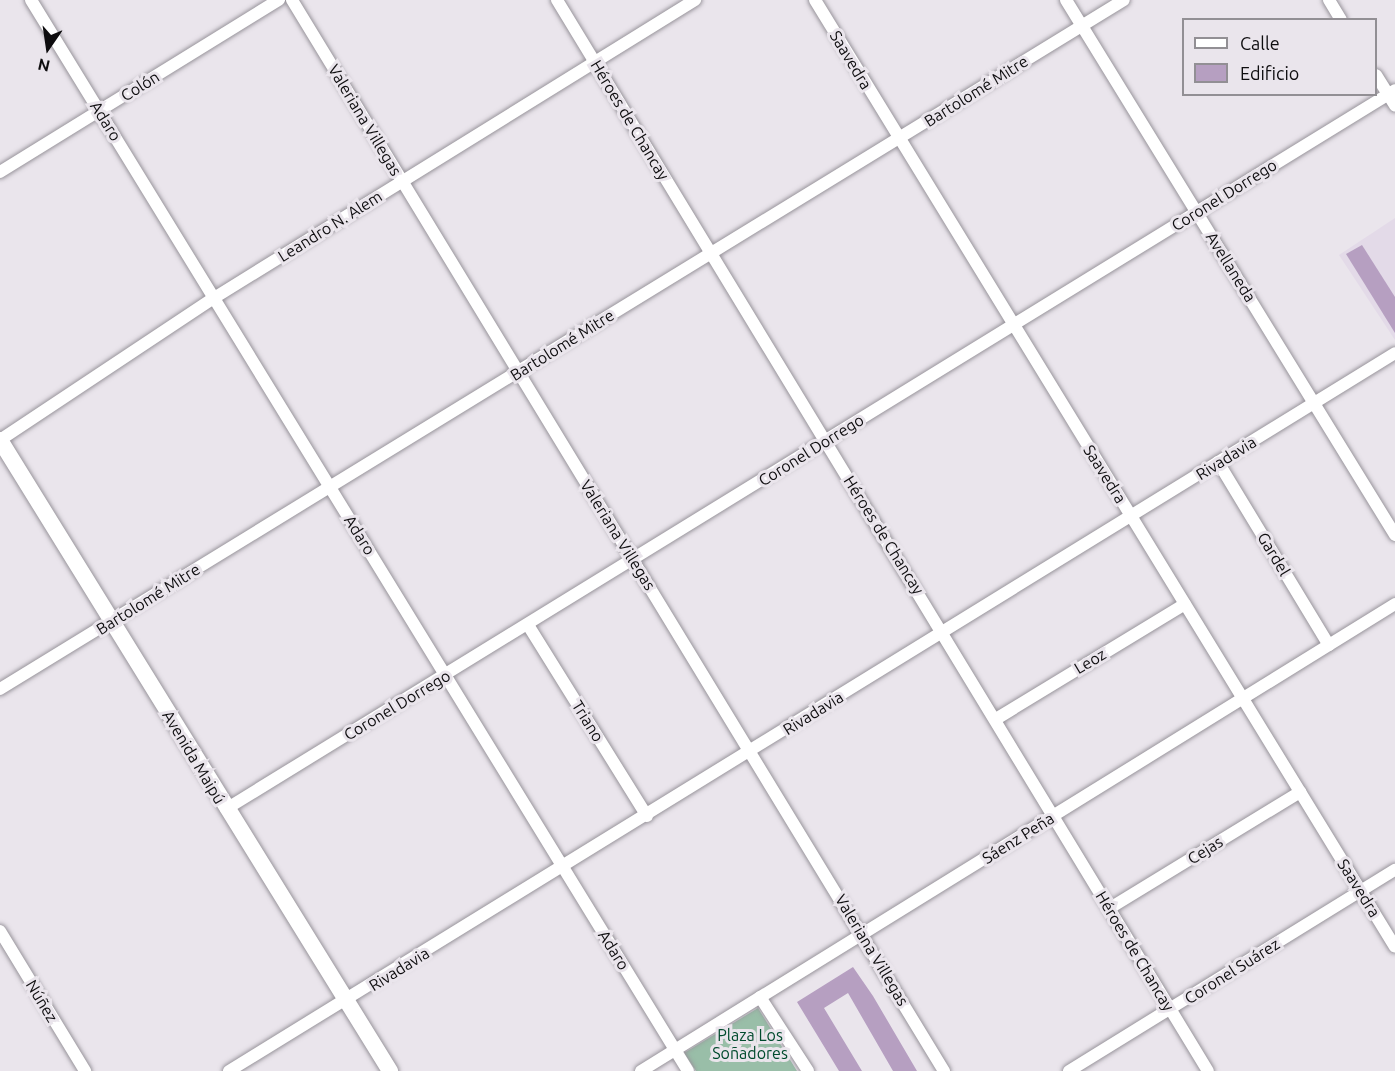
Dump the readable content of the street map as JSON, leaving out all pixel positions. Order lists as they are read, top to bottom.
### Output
{
  "streets": {
    "main road": ["Avenida Maipú"],
    "street": [
      "Saavedra",
      "Colón",
      "Bartolomé Mitre",
      "Valeriana Villegas",
      "Héroes de Chancay",
      "Adaro",
      "Coronel Dorrego",
      "Leandro N. Alem",
      "Avellaneda",
      "Rivadavia",
      "Gardel",
      "Leoz",
      "Triano",
      "Sáenz Peña",
      "Cejas",
      "Coronel Suárez",
      "Núñez"
    ]
  },
  "crossings": [
    ["Saavedra", "Bartolomé Mitre"],
    ["Saavedra", "Coronel Dorrego"],
    ["Saavedra", "Rivadavia"],
    ["Saavedra", "Leoz"],
    ["Saavedra", "Sáenz Peña"],
    ["Saavedra", "Cejas"],
    ["Saavedra", "Coronel Suárez"],
    ["Colón", "Adaro"],
    ["Bartolomé Mitre", "Valeriana Villegas"],
    ["Bartolomé Mitre", "Héroes de Chancay"],
    ["Bartolomé Mitre", "Adaro"],
    ["Bartolomé Mitre", "Avellaneda"],
    ["Bartolomé Mitre", "Avenida Maipú"],
    ["Valeriana Villegas", "Coronel Dorrego"],
    ["Valeriana Villegas", "Leandro N. Alem"],
    ["Valeriana Villegas", "Rivadavia"],
    ["Valeriana Villegas", "Sáenz Peña"],
    ["Héroes de Chancay", "Coronel Dorrego"],
    ["Héroes de Chancay", "Leandro N. Alem"],
    ["Héroes de Chancay", "Rivadavia"],
    ["Héroes de Chancay", "Leoz"],
    ["Héroes de Chancay", "Sáenz Peña"],
    ["Héroes de Chancay", "Cejas"],
    ["Héroes de Chancay", "Coronel Suárez"],
    ["Adaro", "Coronel Dorrego"],
    ["Adaro", "Leandro N. Alem"],
    ["Adaro", "Rivadavia"],
    ["Adaro", "Sáenz Peña"],
    ["Coronel Dorrego", "Avellaneda"],
    ["Coronel Dorrego", "Triano"],
    ["Coronel Dorrego", "Avenida Maipú"],
    ["Leandro N. Alem", "Avenida Maipú"],
    ["Avellaneda", "Rivadavia"],
    ["Rivadavia", "Gardel"],
    ["Rivadavia", "Triano"],
    ["Rivadavia", "Avenida Maipú"],
    ["Gardel", "Sáenz Peña"]
  ],
  "parks": ["Plaza Los Soñadores"],
  "legend": ["Calle", "Edificio"],
  "north": "bottom"
}
